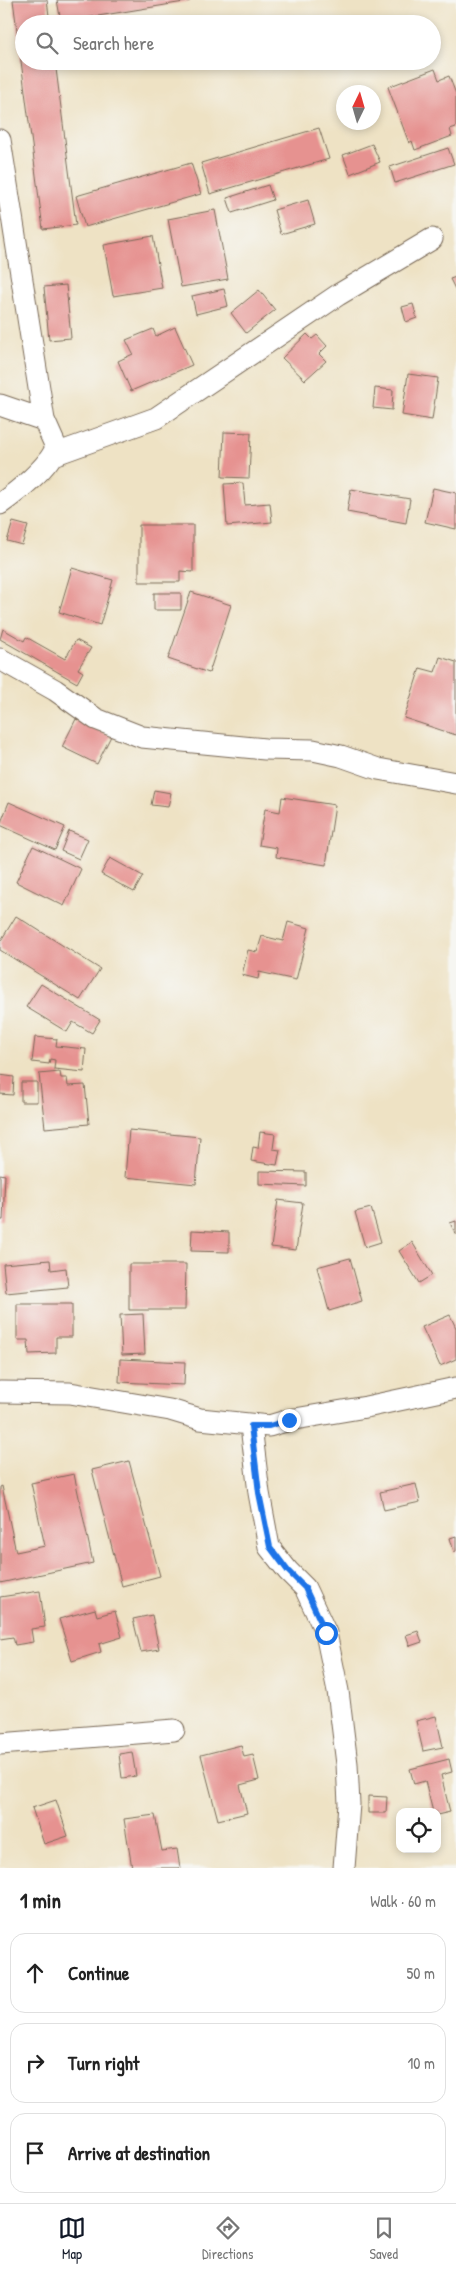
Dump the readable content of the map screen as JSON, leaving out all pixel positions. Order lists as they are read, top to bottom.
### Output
{
  "north": "top",
  "page": {
    "search": "Search here",
    "heading": ["1 min", "Walk · 60 m"],
    "list": [
      ["Continue", "50 m"],
      ["Turn right", "10 m"],
      "Arrive at destination"
    ],
    "nav": ["Map", "Directions", "Saved"]
  }
}
